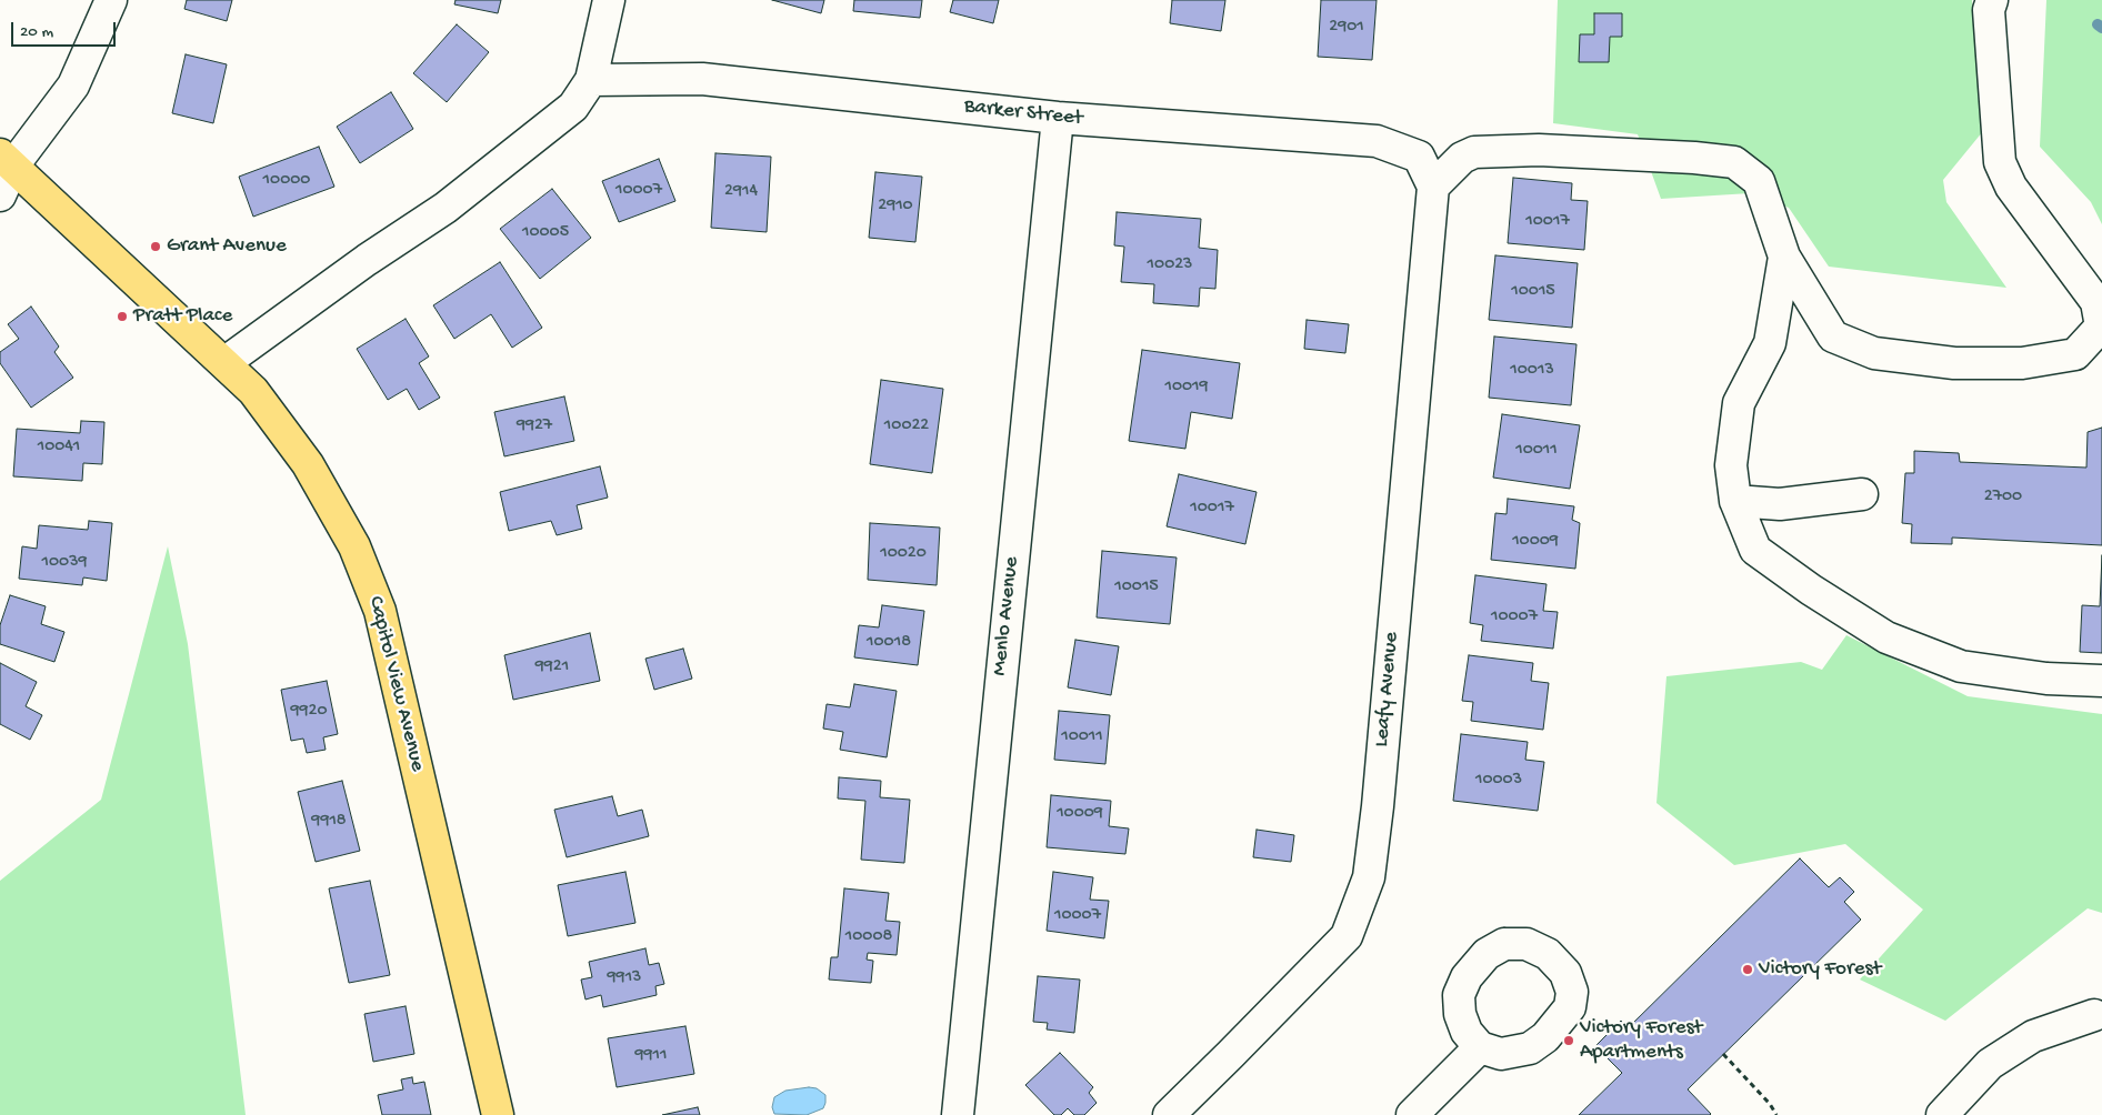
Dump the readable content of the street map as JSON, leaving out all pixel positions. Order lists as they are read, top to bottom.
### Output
{
  "streets": {
    "main road": ["Capitol View Avenue"],
    "street": ["Barker Street", "Menlo Avenue", "Leafy Avenue"]
  },
  "crossings": [
    ["Barker Street", "Menlo Avenue"],
    ["Barker Street", "Leafy Avenue"]
  ],
  "places": [
    "Grant Avenue",
    "Pratt Place",
    "Victory Forest",
    "Victory Forest Apartments"
  ],
  "house_numbers": [
    "2901",
    "10000",
    "10007",
    "2914",
    "2910",
    "10017",
    "10005",
    "10023",
    "10015",
    "10013",
    "10019",
    "9927",
    "10022",
    "10041",
    "10011",
    "2700",
    "10017",
    "10009",
    "10020",
    "10039",
    "10015",
    "10007",
    "10018",
    "9921",
    "9920",
    "10011",
    "10003",
    "10009",
    "9918",
    "10007",
    "10008",
    "9913",
    "9911"
  ],
  "scale_bar": "20 m"
}
